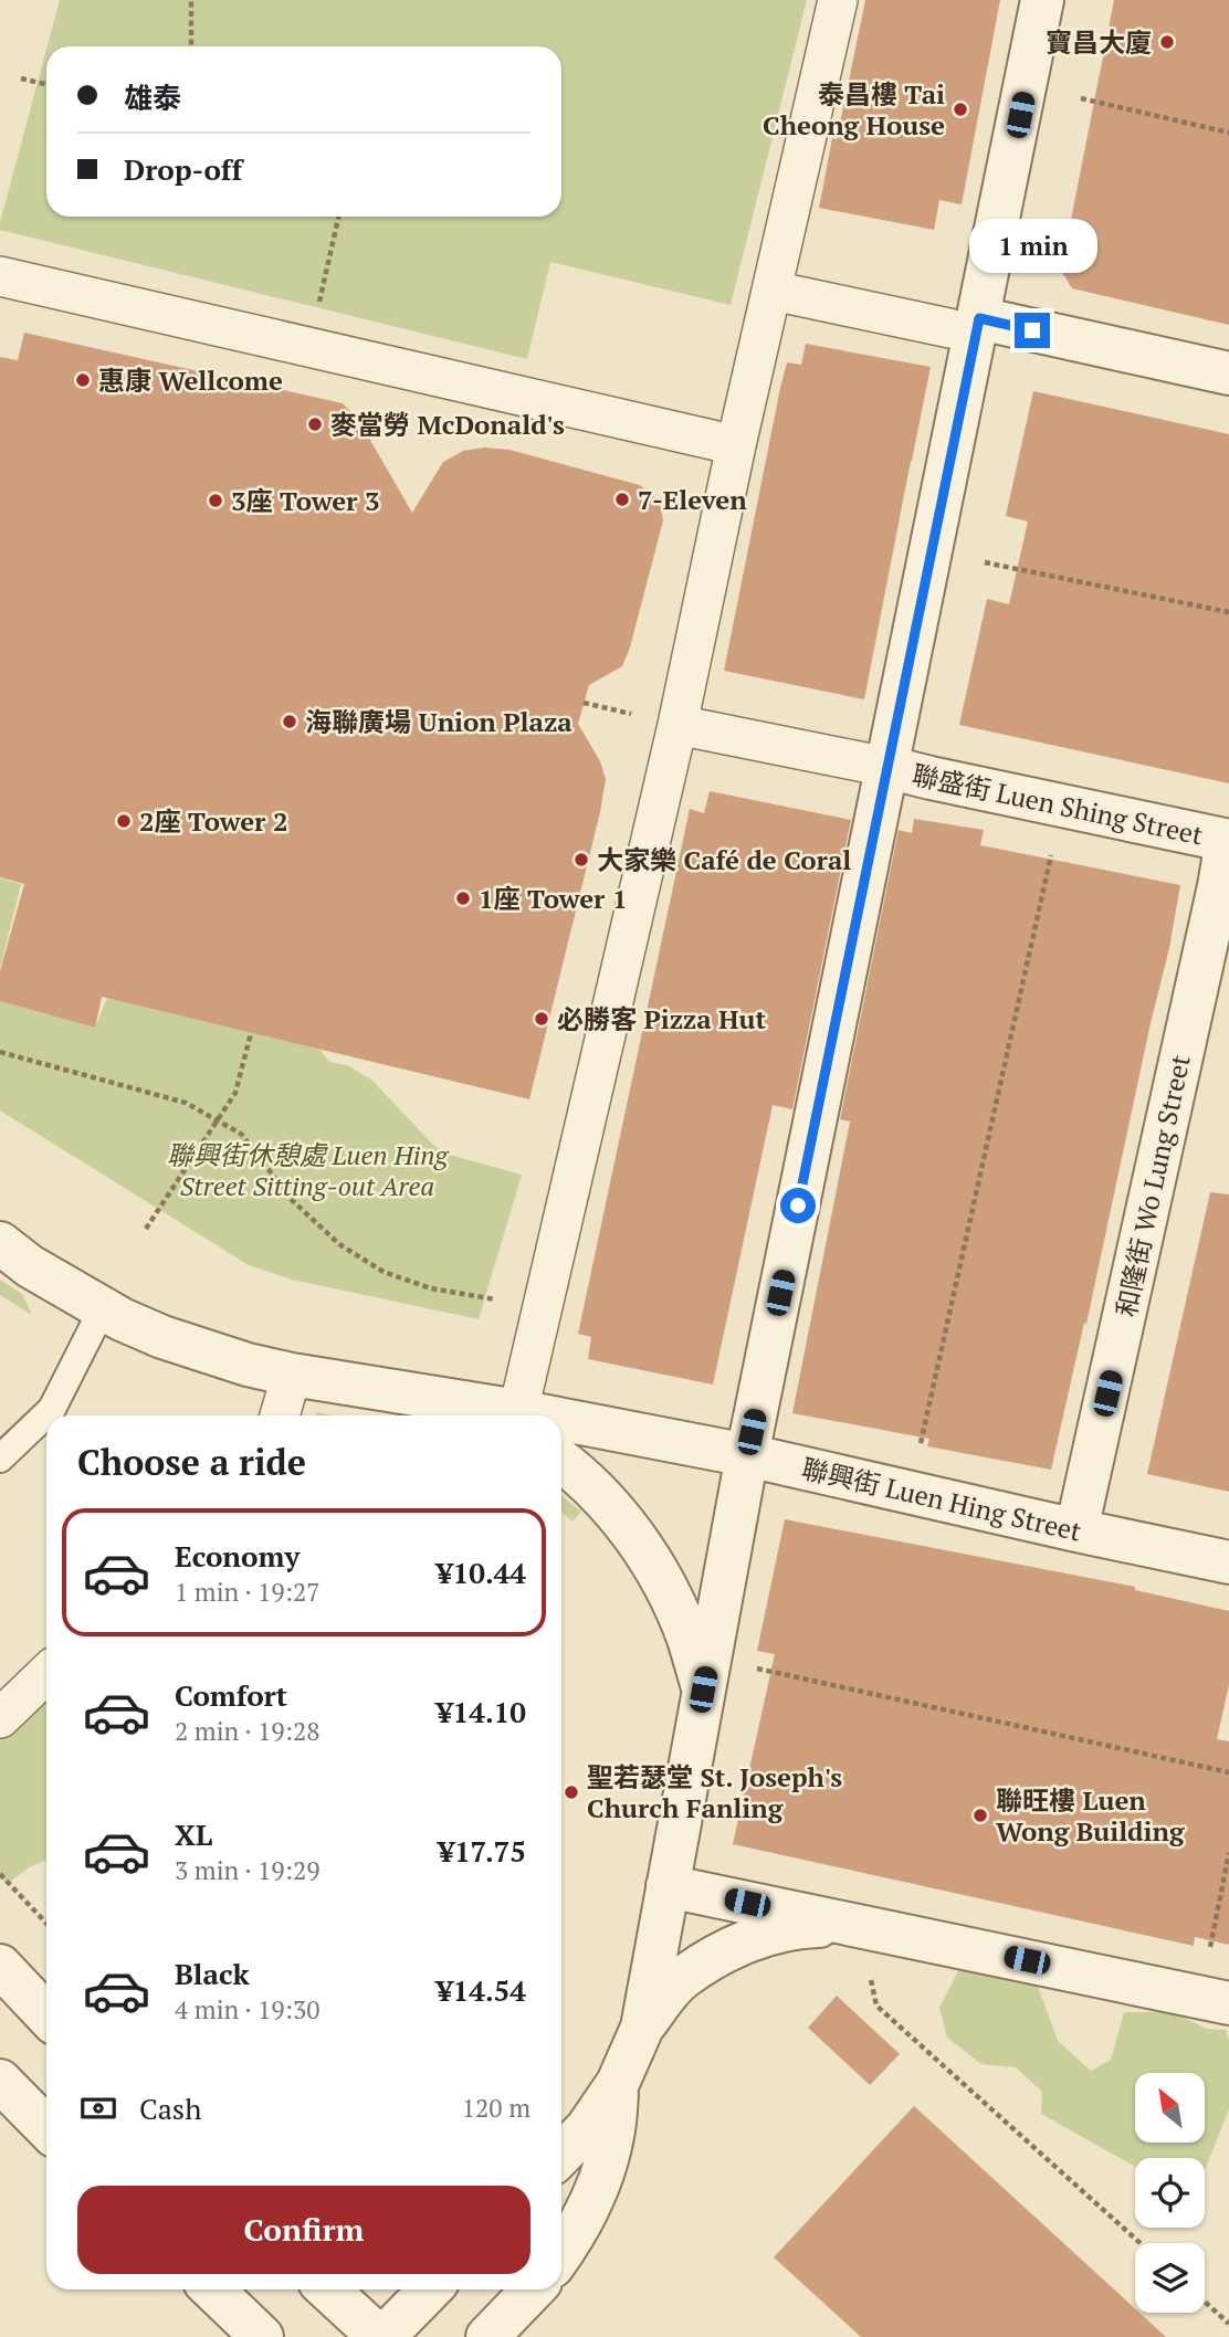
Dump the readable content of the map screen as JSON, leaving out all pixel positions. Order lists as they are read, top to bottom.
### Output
{
  "streets": {
    "street": ["聯盛街 Luen Shing Street", "和隆街 Wo Lung Street", "聯興街 Luen Hing Street"]
  },
  "crossings": [
    ["聯盛街 Luen Shing Street", "和隆街 Wo Lung Street"],
    ["和隆街 Wo Lung Street", "聯興街 Luen Hing Street"]
  ],
  "parks": ["聯興街休憩處 Luen Hing Street Sitting-out Area"],
  "places": [
    "寶昌大廈",
    "泰昌樓 Tai Cheong House",
    "惠康 Wellcome",
    "麥當勞 McDonald's",
    "7-Eleven",
    "3座 Tower 3",
    "海聯廣場 Union Plaza",
    "2座 Tower 2",
    "大家樂 Café de Coral",
    "1座 Tower 1",
    "必勝客 Pizza Hut",
    "聖若瑟堂 St. Joseph's Church Fanling",
    "聯旺樓 Luen Wong Building"
  ],
  "north": "top left",
  "page": {
    "banner": ["雄泰", "Drop-off"],
    "bubble": "1 min",
    "heading": "Choose a ride",
    "list": [
      {
        "name": "Economy",
        "note": "1 min · 19:27",
        "value": "¥10.44"
      },
      {
        "name": "Comfort",
        "note": "2 min · 19:28",
        "value": "¥14.10"
      },
      {
        "name": "XL",
        "note": "3 min · 19:29",
        "value": "¥17.75"
      },
      {
        "name": "Black",
        "note": "4 min · 19:30",
        "value": "¥14.54"
      }
    ],
    "pay": ["Cash", "120 m"],
    "buttons": "Confirm"
  }
}
